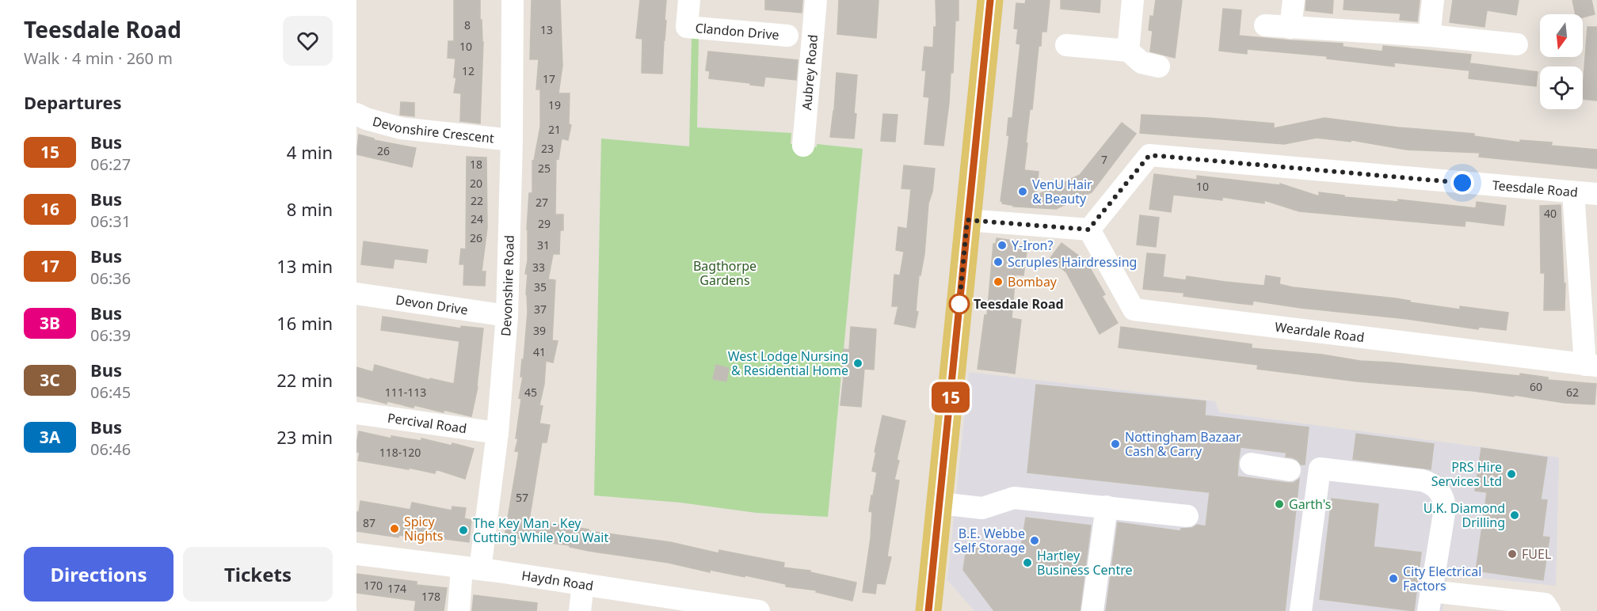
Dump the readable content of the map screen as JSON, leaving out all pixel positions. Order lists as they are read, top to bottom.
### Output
{
  "streets": {
    "street": [
      "Clandon Drive",
      "Aubrey Road",
      "Devonshire Crescent",
      "Teesdale Road",
      "Devonshire Road",
      "Devon Drive",
      "Weardale Road",
      "Percival Road",
      "Haydn Road"
    ]
  },
  "crossings": [
    ["Devonshire Crescent", "Devonshire Road"],
    ["Teesdale Road", "Weardale Road"],
    ["Devonshire Road", "Devon Drive"],
    ["Devonshire Road", "Percival Road"],
    ["Devonshire Road", "Haydn Road"]
  ],
  "parks": ["Bagthorpe Gardens"],
  "places": [
    "VenU Hair & Beauty",
    "Y-Iron?",
    "Scruples Hairdressing",
    "Bombay",
    "Teesdale Road",
    "West Lodge Nursing & Residential Home",
    "Nottingham Bazaar Cash & Carry",
    "PRS Hire Services Ltd",
    "Garth's",
    "U.K. Diamond Drilling",
    "Spicy Nights",
    "The Key Man - Key Cutting While You Wait",
    "B.E. Webbe Self Storage",
    "FUEL",
    "Hartley Business Centre",
    "City Electrical Factors"
  ],
  "lines": ["bus line 15"],
  "house_numbers": [
    "8",
    "13",
    "10",
    "12",
    "17",
    "19",
    "21",
    "23",
    "26",
    "7",
    "18",
    "25",
    "20",
    "10",
    "22",
    "27",
    "40",
    "24",
    "29",
    "26",
    "31",
    "33",
    "35",
    "37",
    "39",
    "41",
    "60",
    "111-113",
    "45",
    "62",
    "118-120",
    "57",
    "87",
    "170",
    "174",
    "178"
  ],
  "north": "bottom",
  "page": {
    "heading": [
      ["Teesdale Road", "Walk · 4 min · 260 m"],
      "Departures"
    ],
    "on_map": "15",
    "list": [
      {
        "mark": "15",
        "name": "Bus",
        "note": "06:27",
        "value": "4 min"
      },
      {
        "mark": "16",
        "name": "Bus",
        "note": "06:31",
        "value": "8 min"
      },
      {
        "mark": "17",
        "name": "Bus",
        "note": "06:36",
        "value": "13 min"
      },
      {
        "mark": "3B",
        "name": "Bus",
        "note": "06:39",
        "value": "16 min"
      },
      {
        "mark": "3C",
        "name": "Bus",
        "note": "06:45",
        "value": "22 min"
      },
      {
        "mark": "3A",
        "name": "Bus",
        "note": "06:46",
        "value": "23 min"
      }
    ],
    "buttons": ["Directions", "Tickets"]
  }
}
